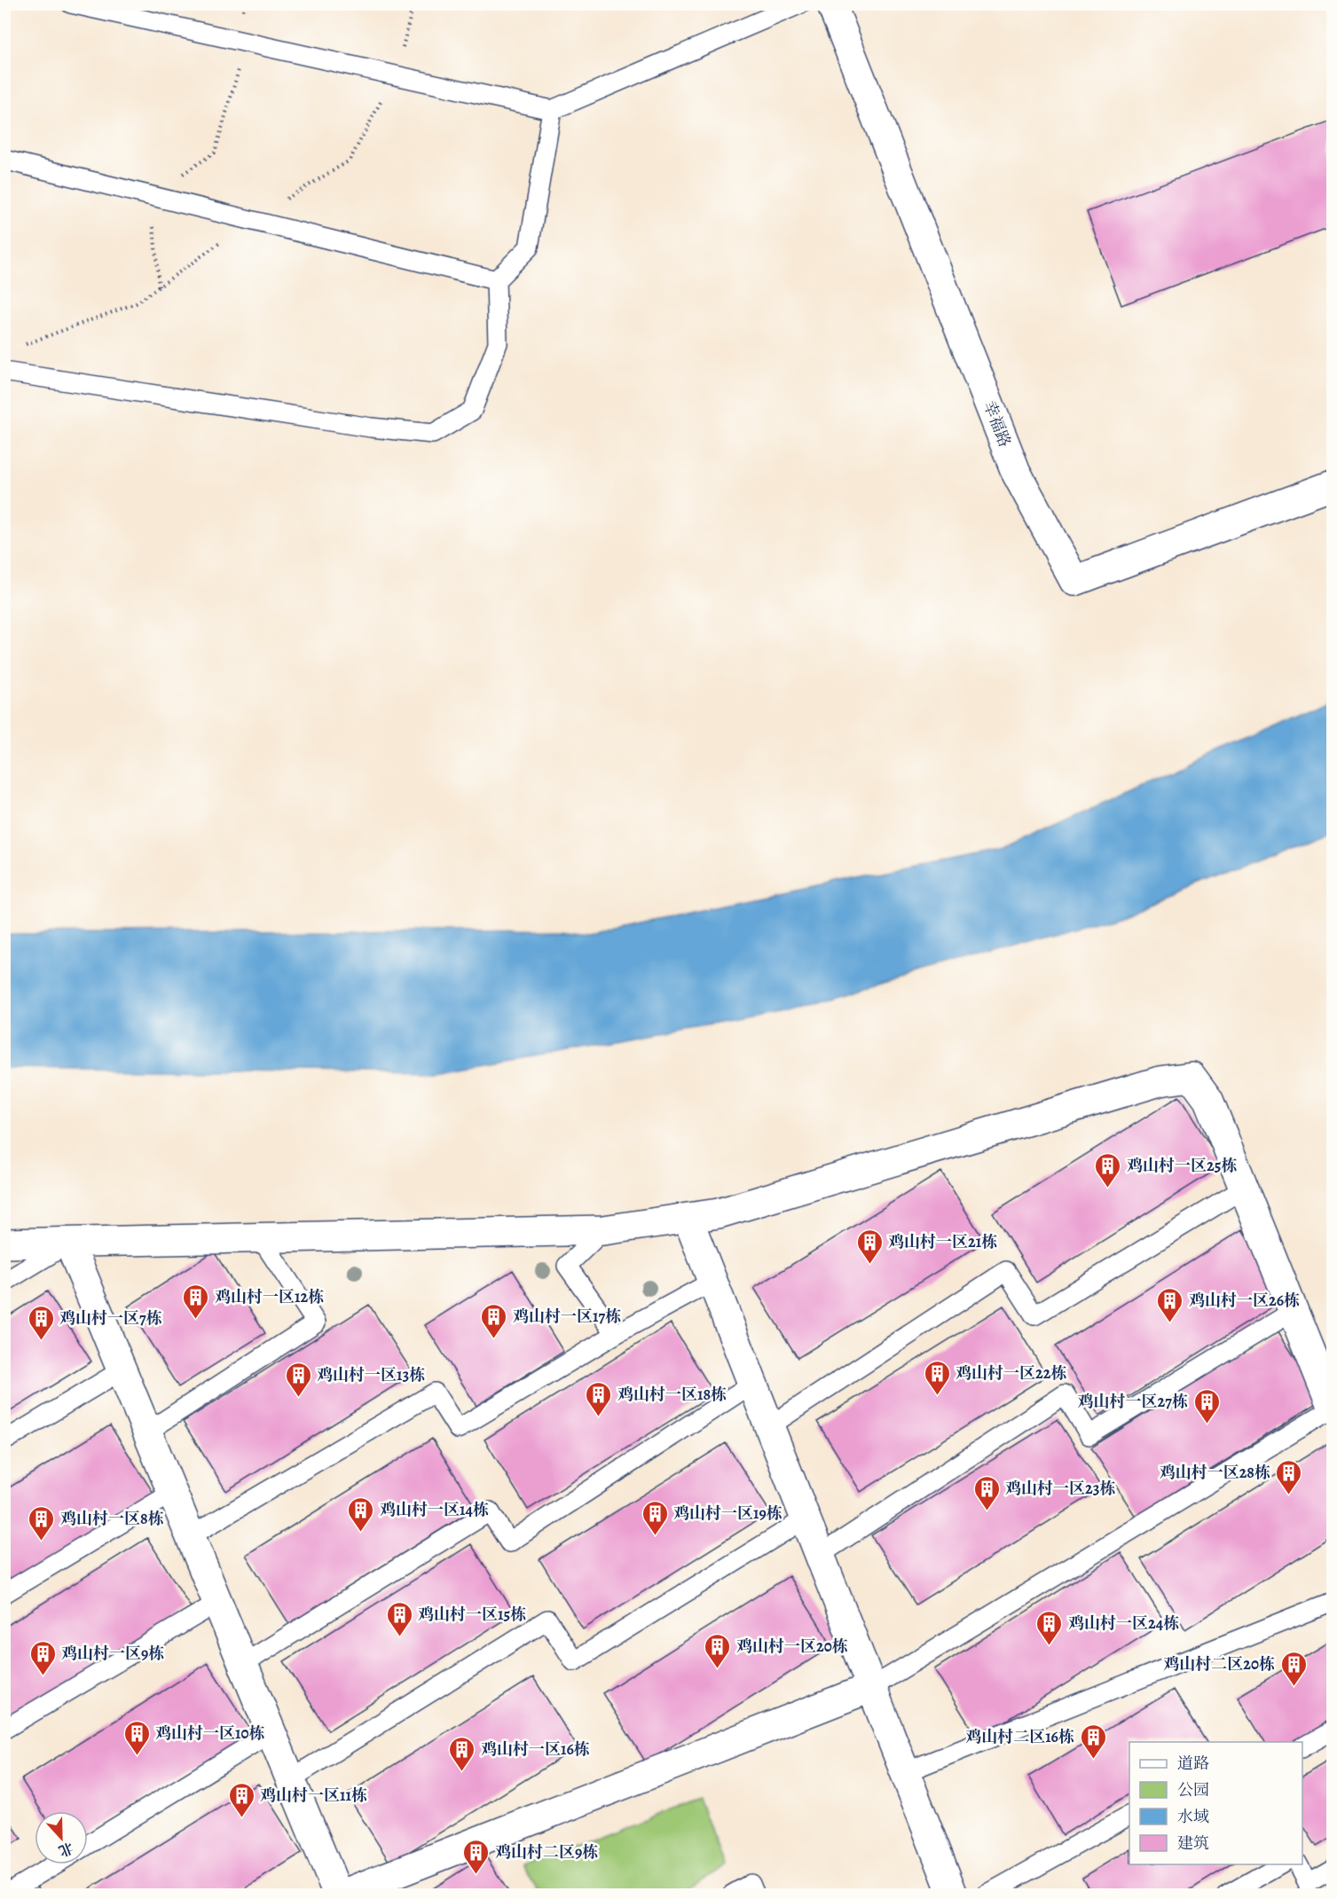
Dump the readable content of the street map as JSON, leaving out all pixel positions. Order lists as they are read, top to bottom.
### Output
{
  "streets": {
    "street": ["幸福路"]
  },
  "places": {
    "building": [
      "鸡山村一区25栋",
      "鸡山村一区21栋",
      "鸡山村一区12栋",
      "鸡山村一区26栋",
      "鸡山村一区17栋",
      "鸡山村一区7栋",
      "鸡山村一区22栋",
      "鸡山村一区13栋",
      "鸡山村一区18栋",
      "鸡山村一区27栋",
      "鸡山村一区28栋",
      "鸡山村一区23栋",
      "鸡山村一区14栋",
      "鸡山村一区19栋",
      "鸡山村一区8栋",
      "鸡山村一区15栋",
      "鸡山村一区24栋",
      "鸡山村一区20栋",
      "鸡山村一区9栋",
      "鸡山村二区20栋",
      "鸡山村一区10栋",
      "鸡山村二区16栋",
      "鸡山村一区16栋",
      "鸡山村一区11栋",
      "鸡山村二区9栋"
    ]
  },
  "legend": [
    "道路",
    "公园",
    "水域",
    "建筑"
  ],
  "north": "bottom"
}
